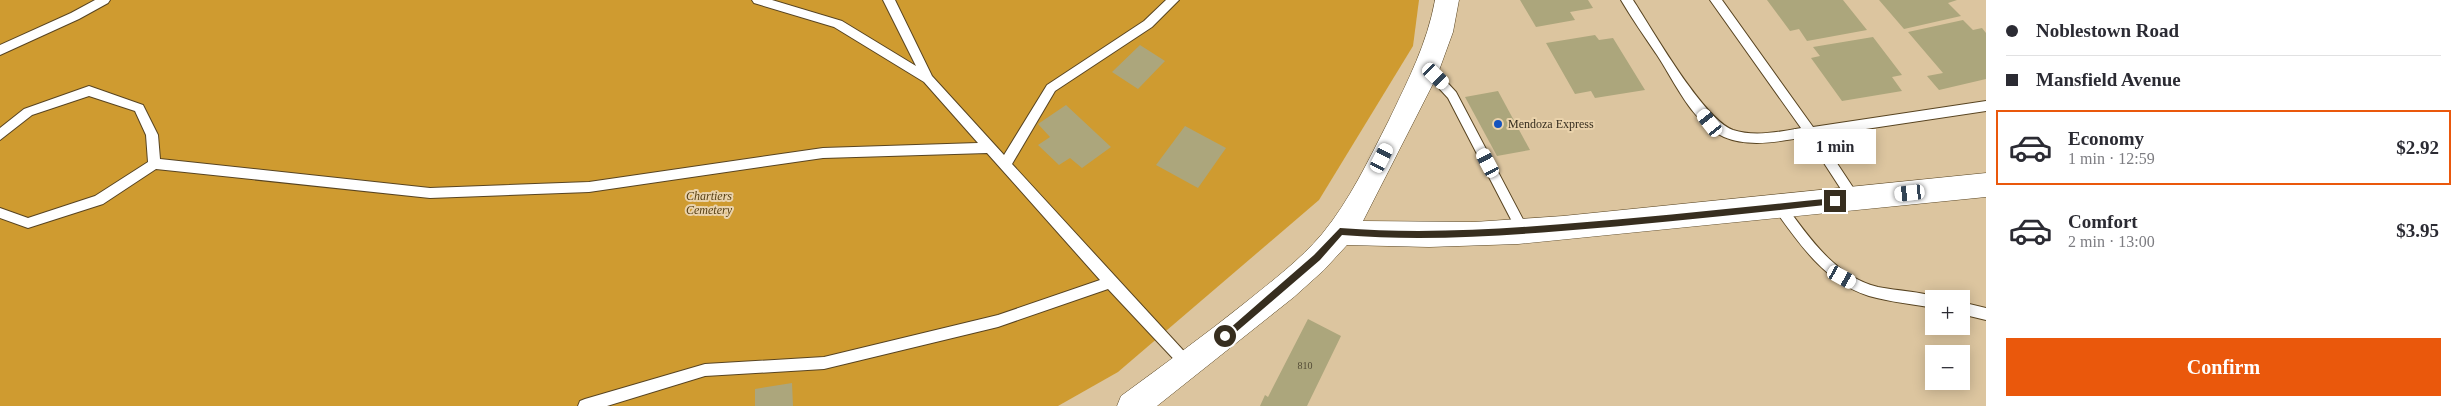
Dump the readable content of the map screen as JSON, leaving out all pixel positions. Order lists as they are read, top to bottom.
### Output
{
  "parks": ["Chartiers Cemetery"],
  "places": ["Mendoza Express"],
  "house_numbers": ["810"],
  "page": {
    "banner": ["Noblestown Road", "Mansfield Avenue"],
    "list": [
      {
        "name": "Economy",
        "note": "1 min · 12:59",
        "value": "$2.92"
      },
      {
        "name": "Comfort",
        "note": "2 min · 13:00",
        "value": "$3.95"
      }
    ],
    "bubble": "1 min",
    "map_buttons": ["+", "−"],
    "buttons": "Confirm"
  }
}
